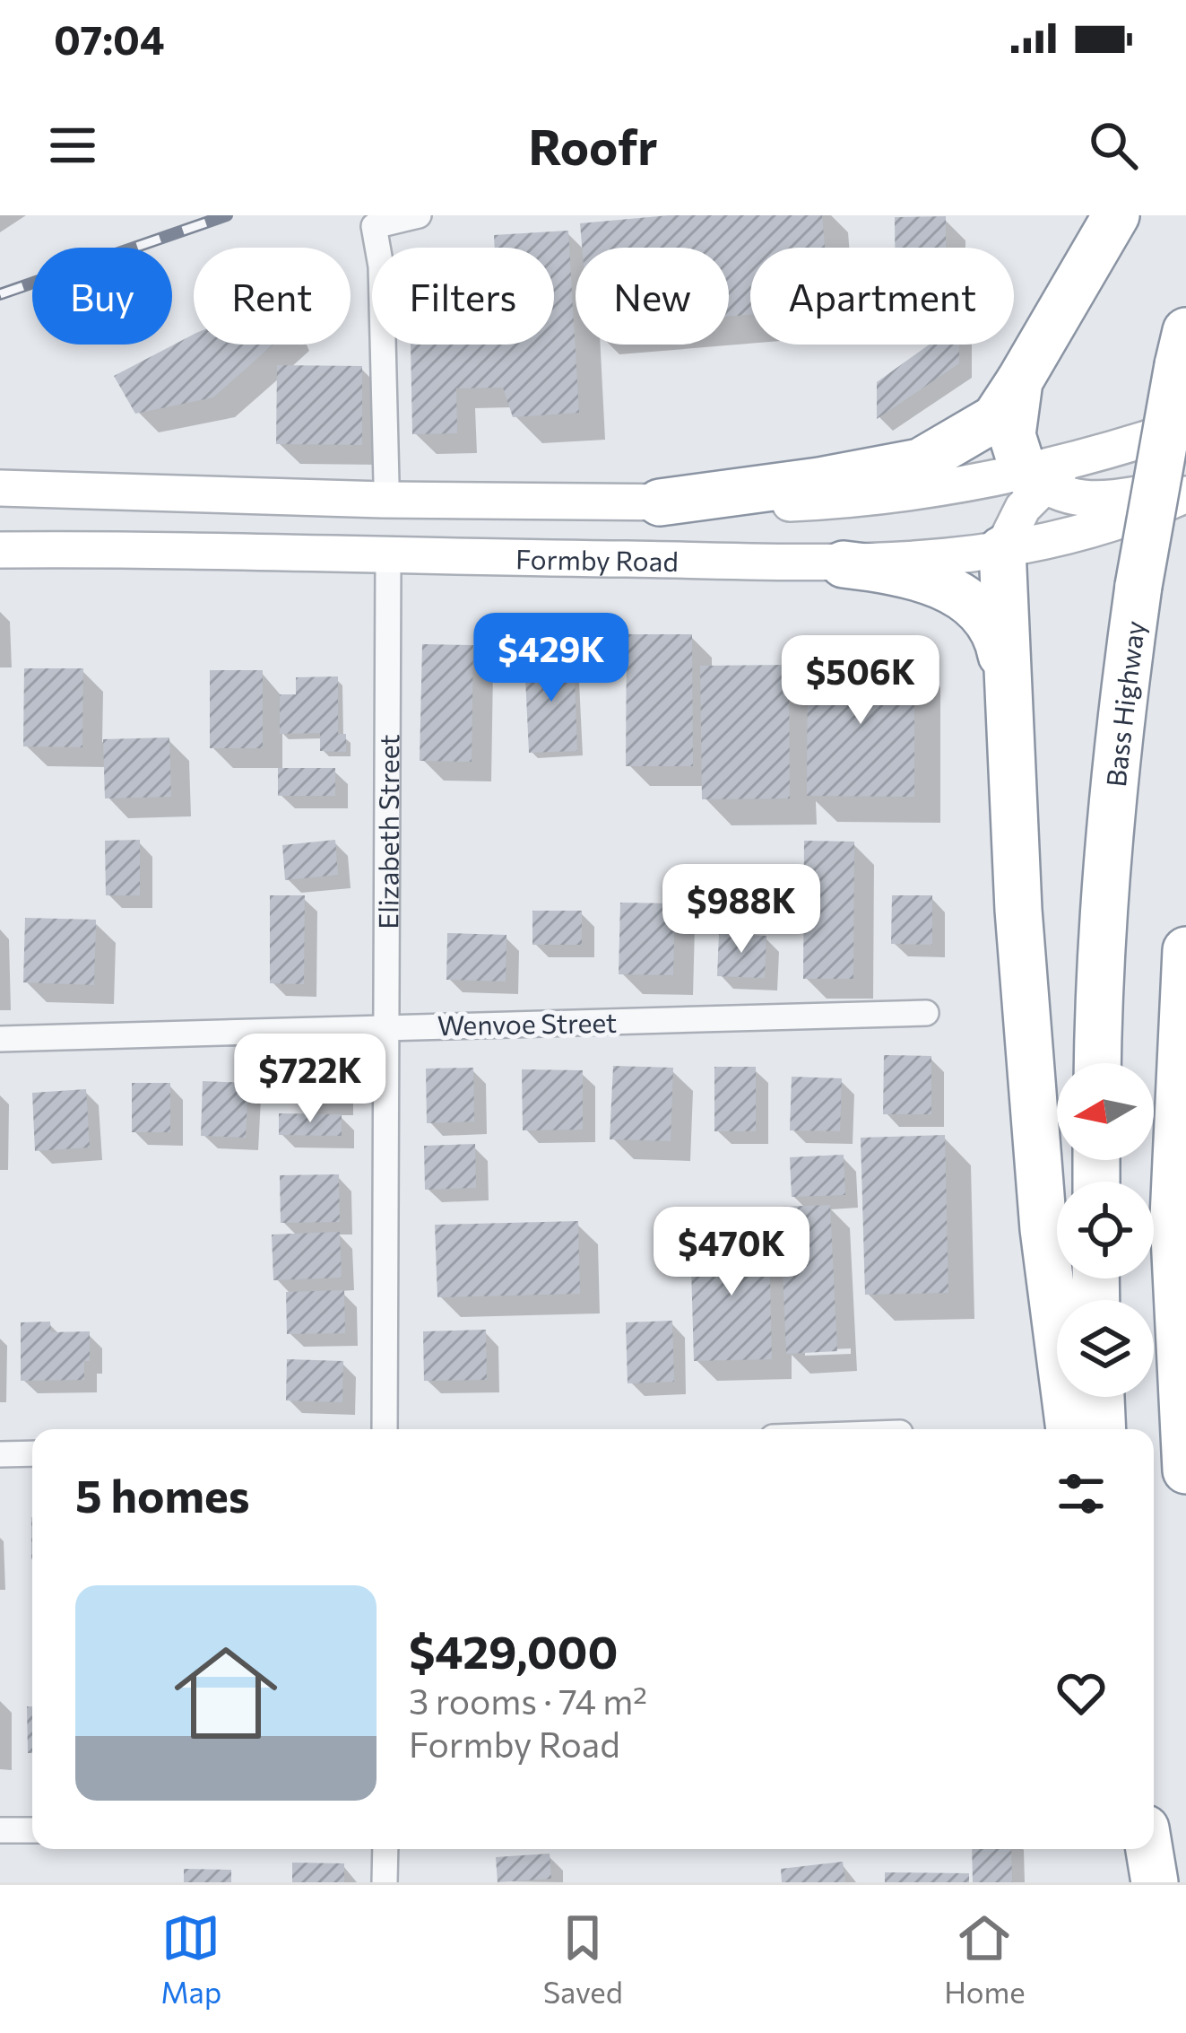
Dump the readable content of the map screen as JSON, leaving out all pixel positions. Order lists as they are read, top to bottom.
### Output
{
  "streets": {
    "highway": ["Bass Highway"],
    "main road": ["Formby Road", "Elizabeth Street"],
    "street": ["Wenvoe Street"]
  },
  "crossings": [
    ["Formby Road", "Elizabeth Street"],
    ["Elizabeth Street", "Wenvoe Street"]
  ],
  "north": "left",
  "page": {
    "status": "07:04",
    "header": "Roofr",
    "chip": [
      "Buy",
      "Rent",
      "Filters",
      "New",
      "Apartment"
    ],
    "price": [
      "$429K",
      "$506K",
      "$988K",
      "$722K",
      "$470K"
    ],
    "heading": "5 homes",
    "list": [
      {
        "name": "$429,000",
        "note": "3 rooms · 74 m² · Formby Road"
      }
    ],
    "tabs": ["Map", "Saved", "Home"]
  }
}
